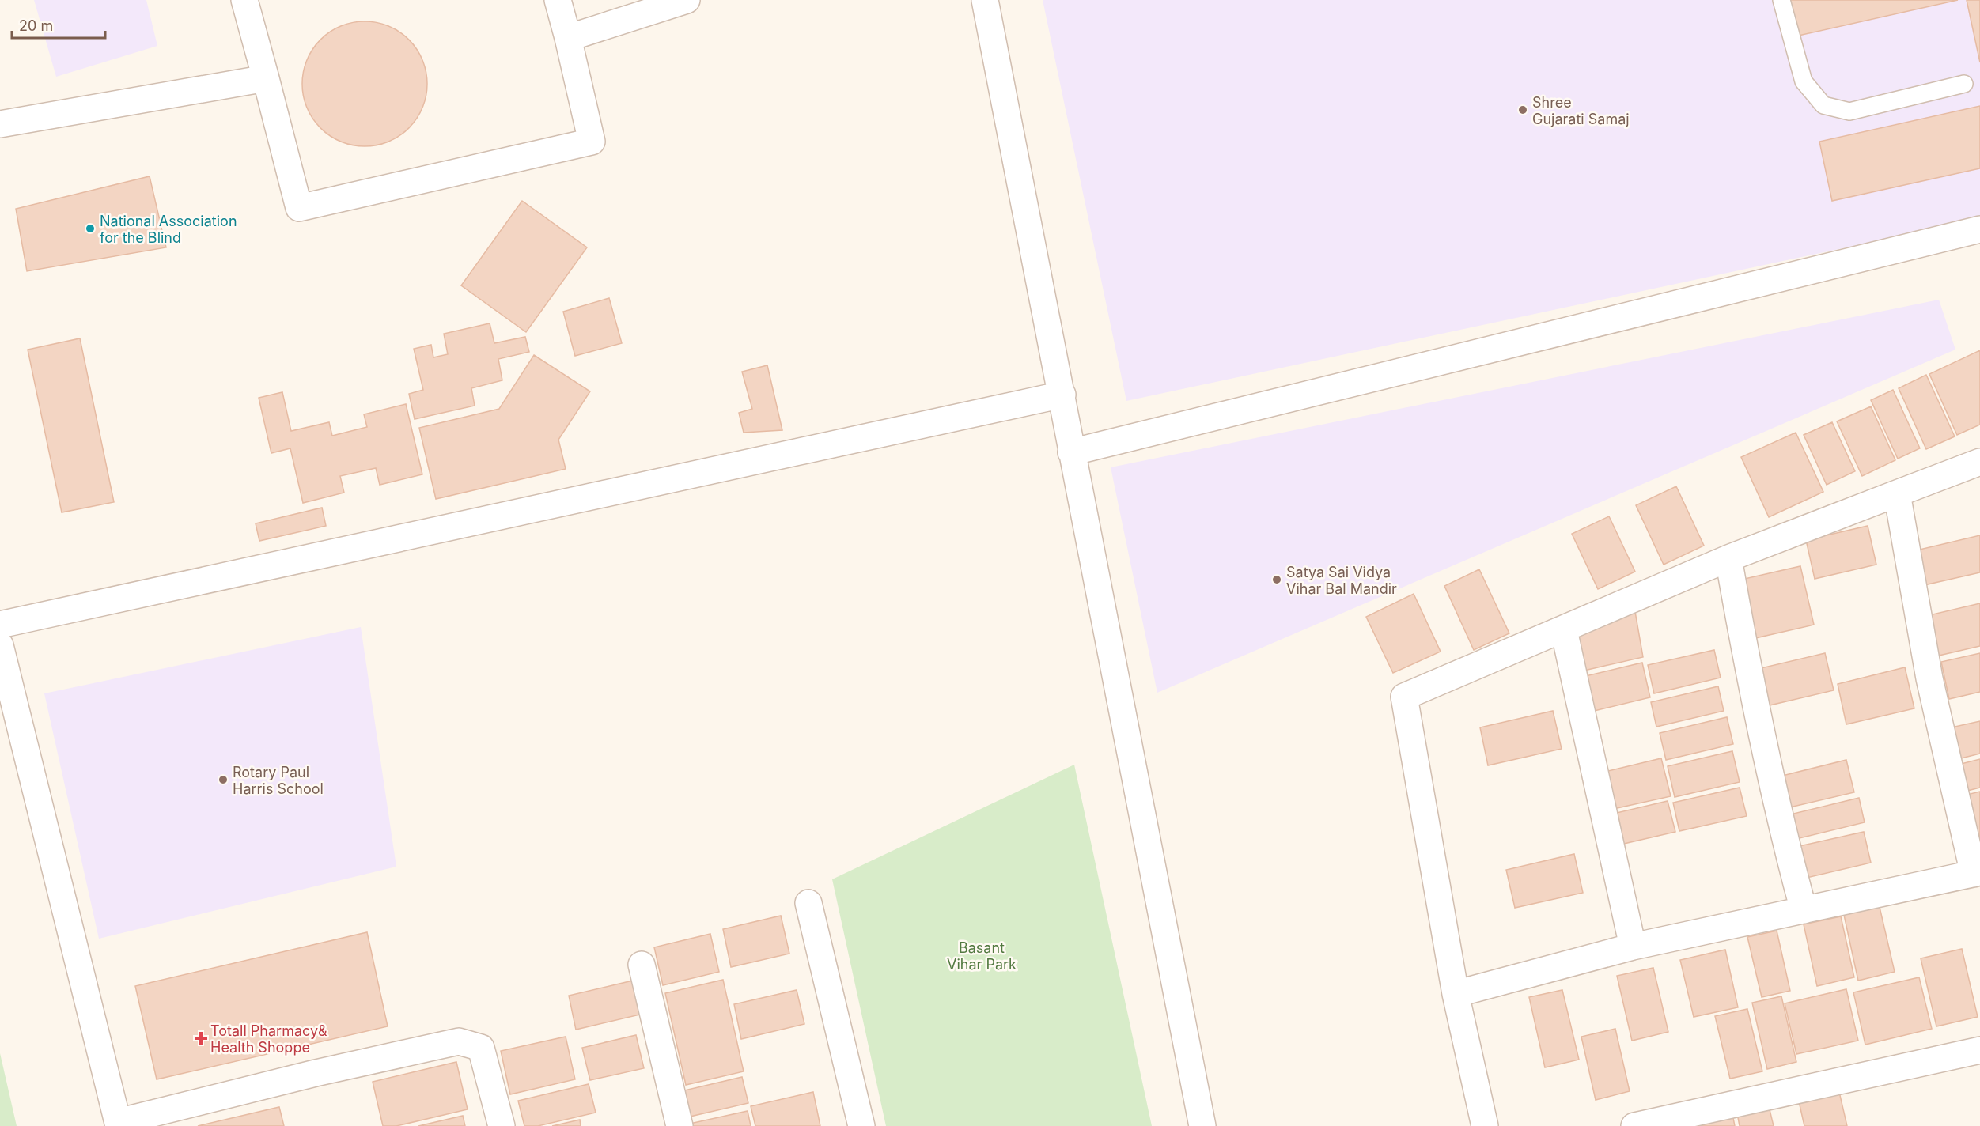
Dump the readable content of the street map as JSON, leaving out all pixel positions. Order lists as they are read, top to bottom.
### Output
{
  "parks": ["Basant Vihar Park"],
  "places": {
    "other": [
      "Shree Gujarati Samaj",
      "National Association for the Blind",
      "Satya Sai Vidya Vihar Bal Mandir",
      "Rotary Paul Harris School"
    ],
    "health": ["Totall Pharmacy& Health Shoppe"]
  },
  "scale_bar": "20 m"
}
